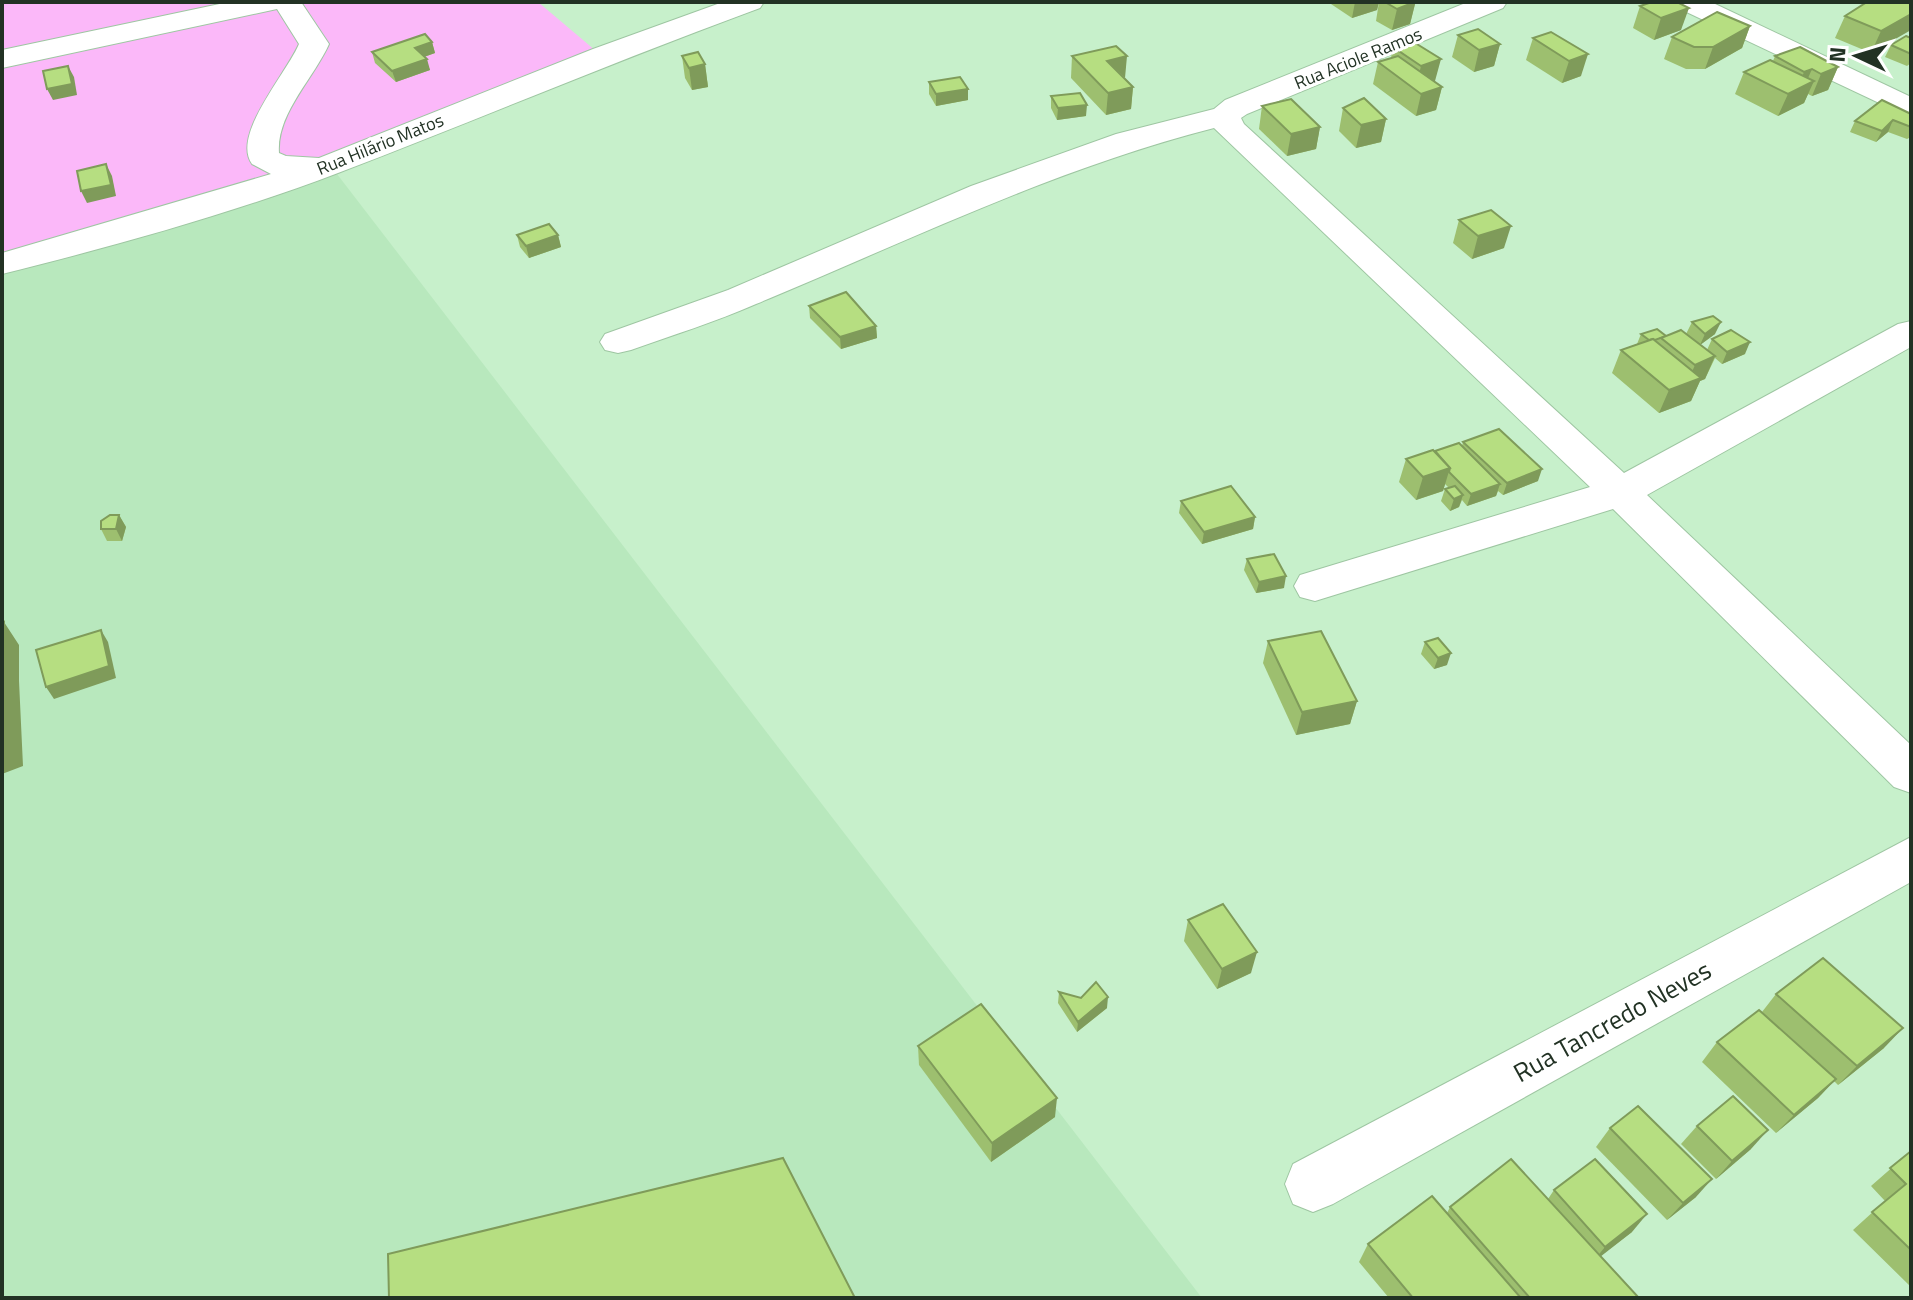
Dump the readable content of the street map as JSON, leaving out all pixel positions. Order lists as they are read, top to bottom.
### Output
{
  "streets": {
    "street": ["Rua Aciole Ramos", "Rua Hilário Matos", "Rua Tancredo Neves"]
  },
  "north": "left"
}
